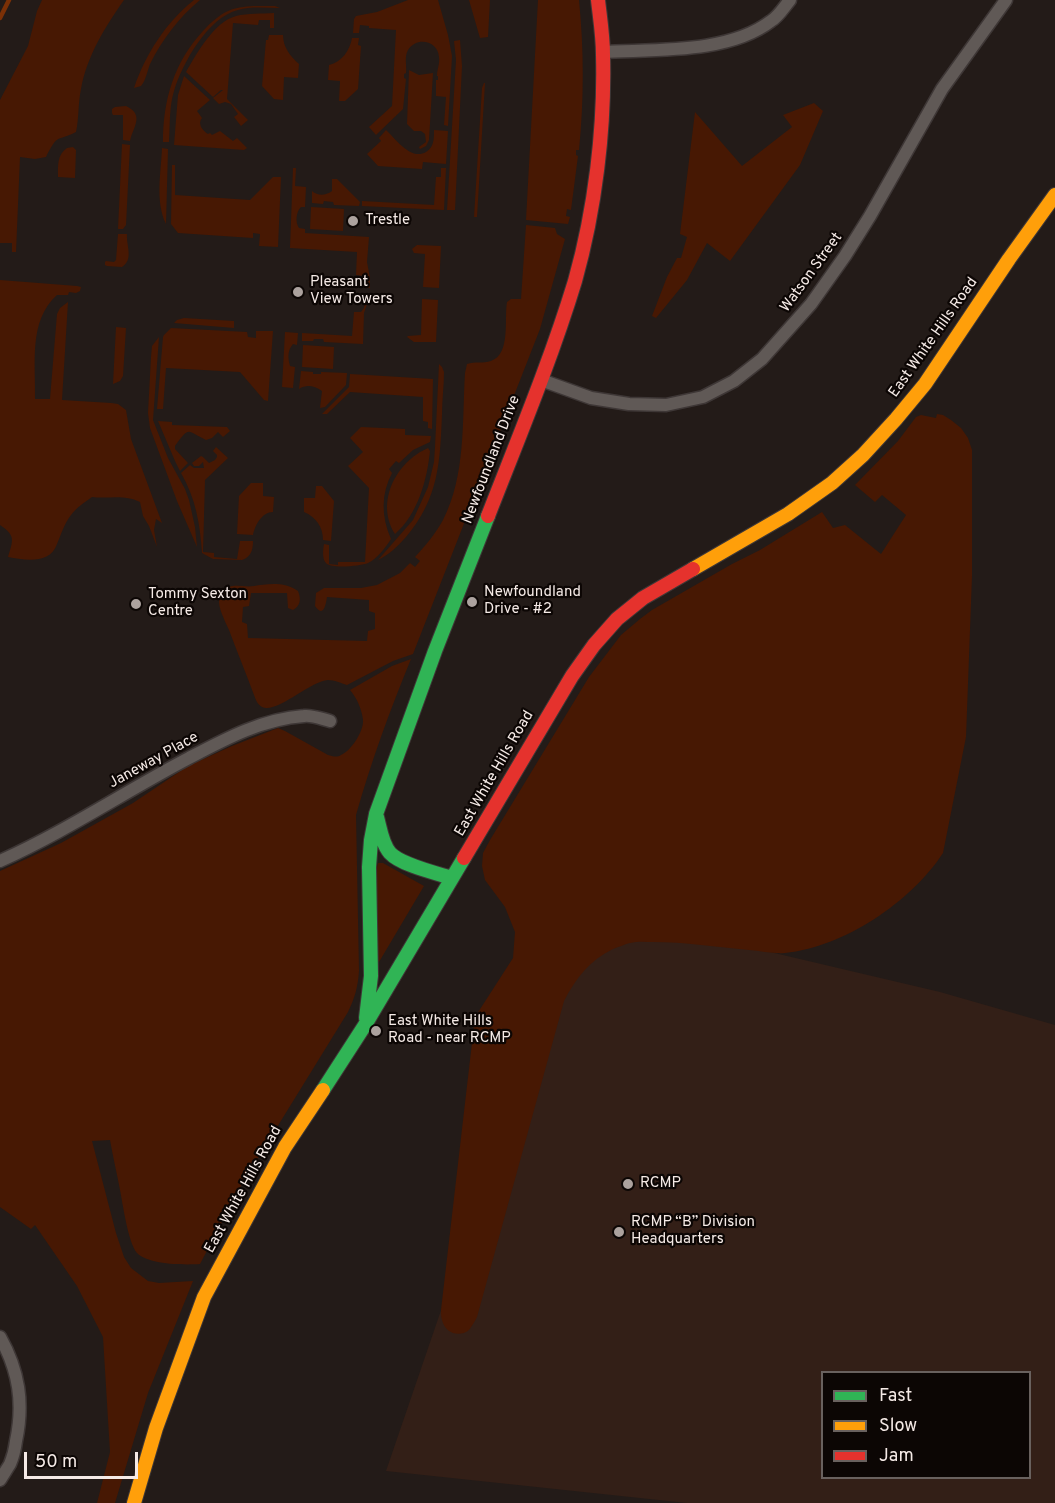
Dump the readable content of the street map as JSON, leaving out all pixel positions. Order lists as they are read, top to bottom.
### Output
{
  "streets": {
    "street": [
      "Watson Street",
      "East White Hills Road",
      "Newfoundland Drive",
      "Janeway Place"
    ]
  },
  "crossings": [
    ["Watson Street", "Newfoundland Drive"],
    ["East White Hills Road", "Newfoundland Drive"]
  ],
  "places": [
    "Trestle",
    "Pleasant View Towers",
    "Newfoundland Drive - #2",
    "Tommy Sexton Centre",
    "East White Hills Road - near RCMP",
    "RCMP",
    "RCMP “B” Division Headquarters"
  ],
  "legend": ["Fast", "Slow", "Jam"],
  "scale_bar": "50 m"
}
